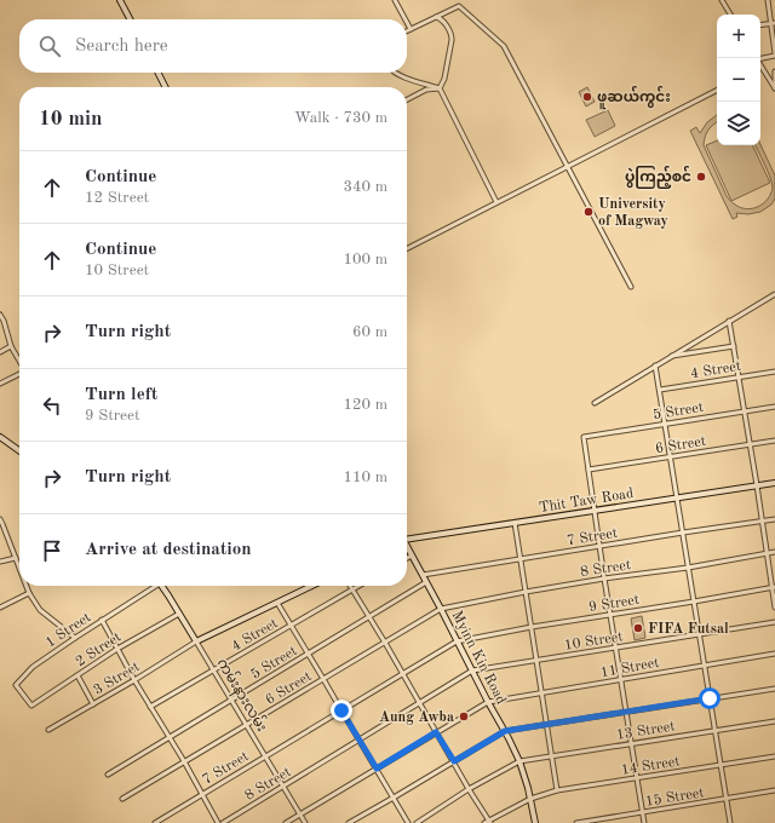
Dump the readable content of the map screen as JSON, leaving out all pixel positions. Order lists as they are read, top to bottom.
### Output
{
  "streets": {
    "street": [
      "4 Street",
      "5 Street",
      "6 Street",
      "Thit Taw Road",
      "7 Street",
      "8 Street",
      "9 Street",
      "1 Street",
      "10 Street",
      "2 Street",
      "Myinn Kin Road",
      "11 Street",
      "3 Street",
      "ကမ်းနားလမ်း",
      "13 Street",
      "14 Street",
      "15 Street"
    ]
  },
  "crossings": [
    ["4 Street", "ကမ်းနားလမ်း"],
    ["5 Street", "6 Street"],
    ["5 Street", "Myinn Kin Road"],
    ["5 Street", "ကမ်းနားလမ်း"],
    ["6 Street", "8 Street"],
    ["6 Street", "Myinn Kin Road"],
    ["6 Street", "ကမ်းနားလမ်း"],
    ["7 Street", "9 Street"],
    ["7 Street", "Myinn Kin Road"],
    ["7 Street", "ကမ်းနားလမ်း"],
    ["8 Street", "10 Street"],
    ["8 Street", "Myinn Kin Road"],
    ["8 Street", "ကမ်းနားလမ်း"],
    ["9 Street", "Myinn Kin Road"],
    ["1 Street", "2 Street"],
    ["10 Street", "Myinn Kin Road"],
    ["2 Street", "ကမ်းနားလမ်း"],
    ["Myinn Kin Road", "11 Street"],
    ["Myinn Kin Road", "13 Street"],
    ["Myinn Kin Road", "14 Street"],
    ["3 Street", "ကမ်းနားလမ်း"]
  ],
  "places": [
    "ဖူဆယ်ကွင်း",
    "ပွဲကြည့်စင်",
    "University of Magway",
    "FIFA Futsal",
    "Aung Awba"
  ],
  "page": {
    "map_buttons": ["+", "−"],
    "search": "Search here",
    "heading": ["10 min", "Walk · 730 m"],
    "list": [
      ["Continue", "12 Street", "340 m"],
      ["Continue", "10 Street", "100 m"],
      ["Turn right", "60 m"],
      ["Turn left", "9 Street", "120 m"],
      ["Turn right", "110 m"],
      "Arrive at destination"
    ]
  }
}
